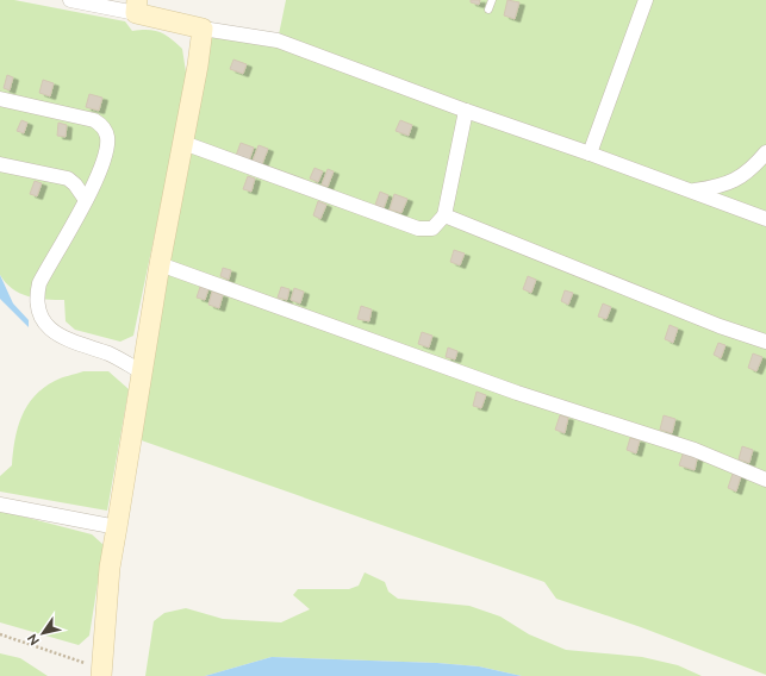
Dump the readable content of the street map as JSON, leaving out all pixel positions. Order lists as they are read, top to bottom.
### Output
{
  "north": "bottom left"
}
